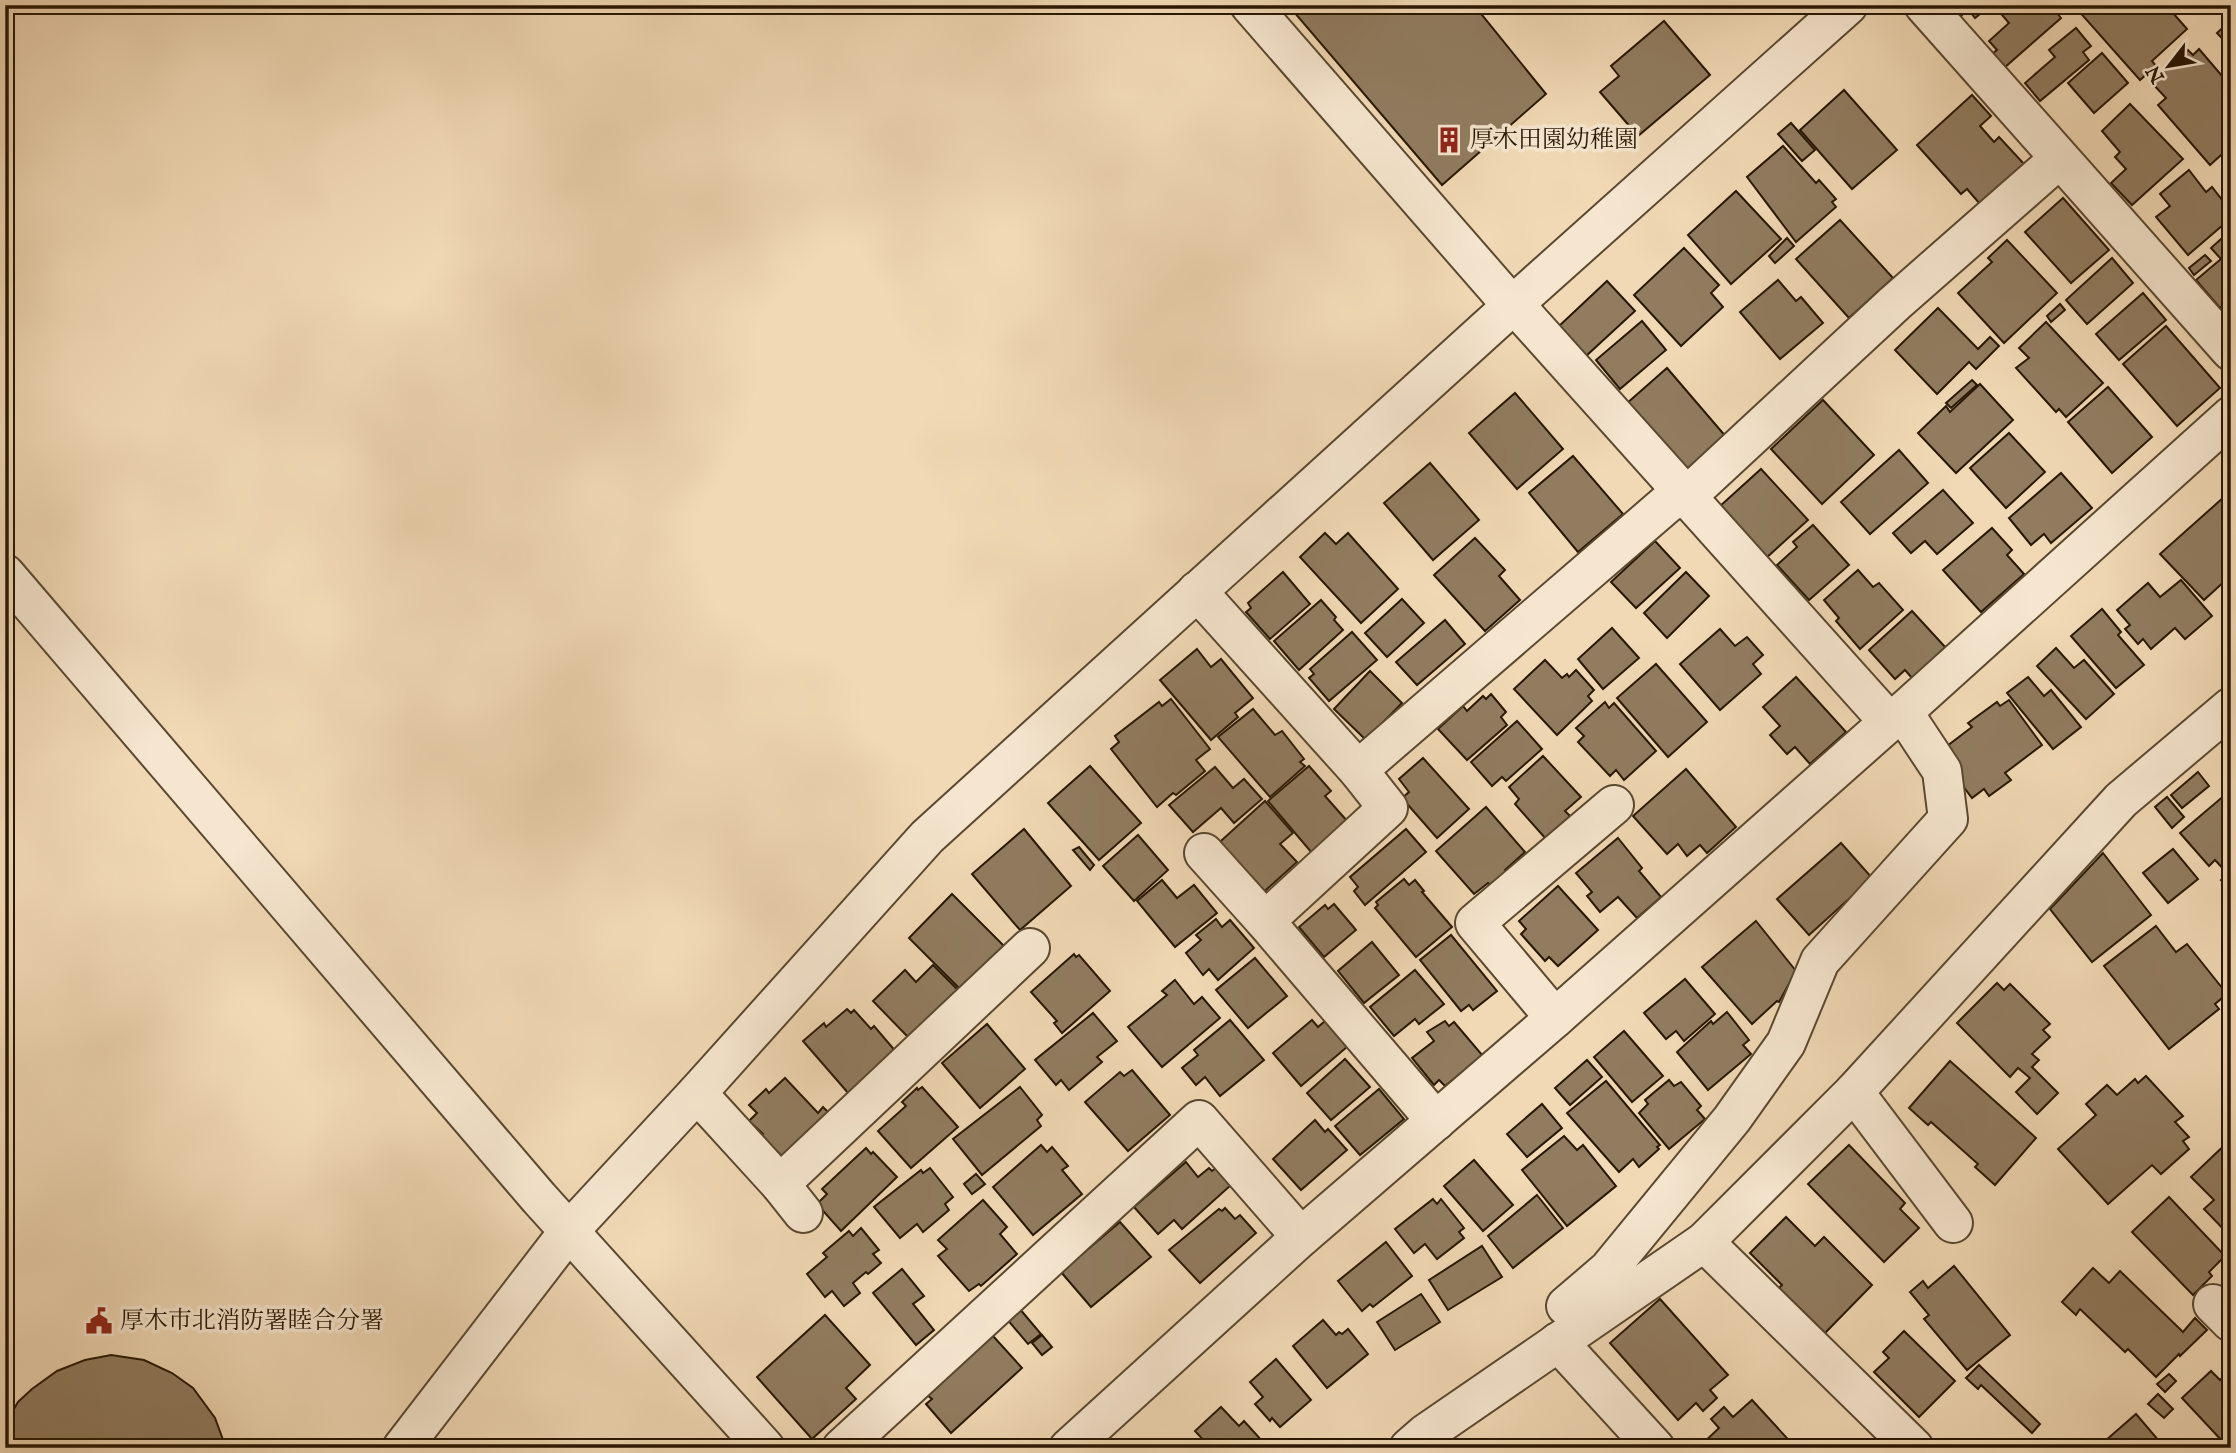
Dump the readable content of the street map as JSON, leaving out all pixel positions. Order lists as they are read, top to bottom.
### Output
{
  "places": {
    "building": ["厚木田園幼稚園"],
    "public building": ["厚木市北消防署睦合分署"]
  },
  "north": "bottom left"
}
